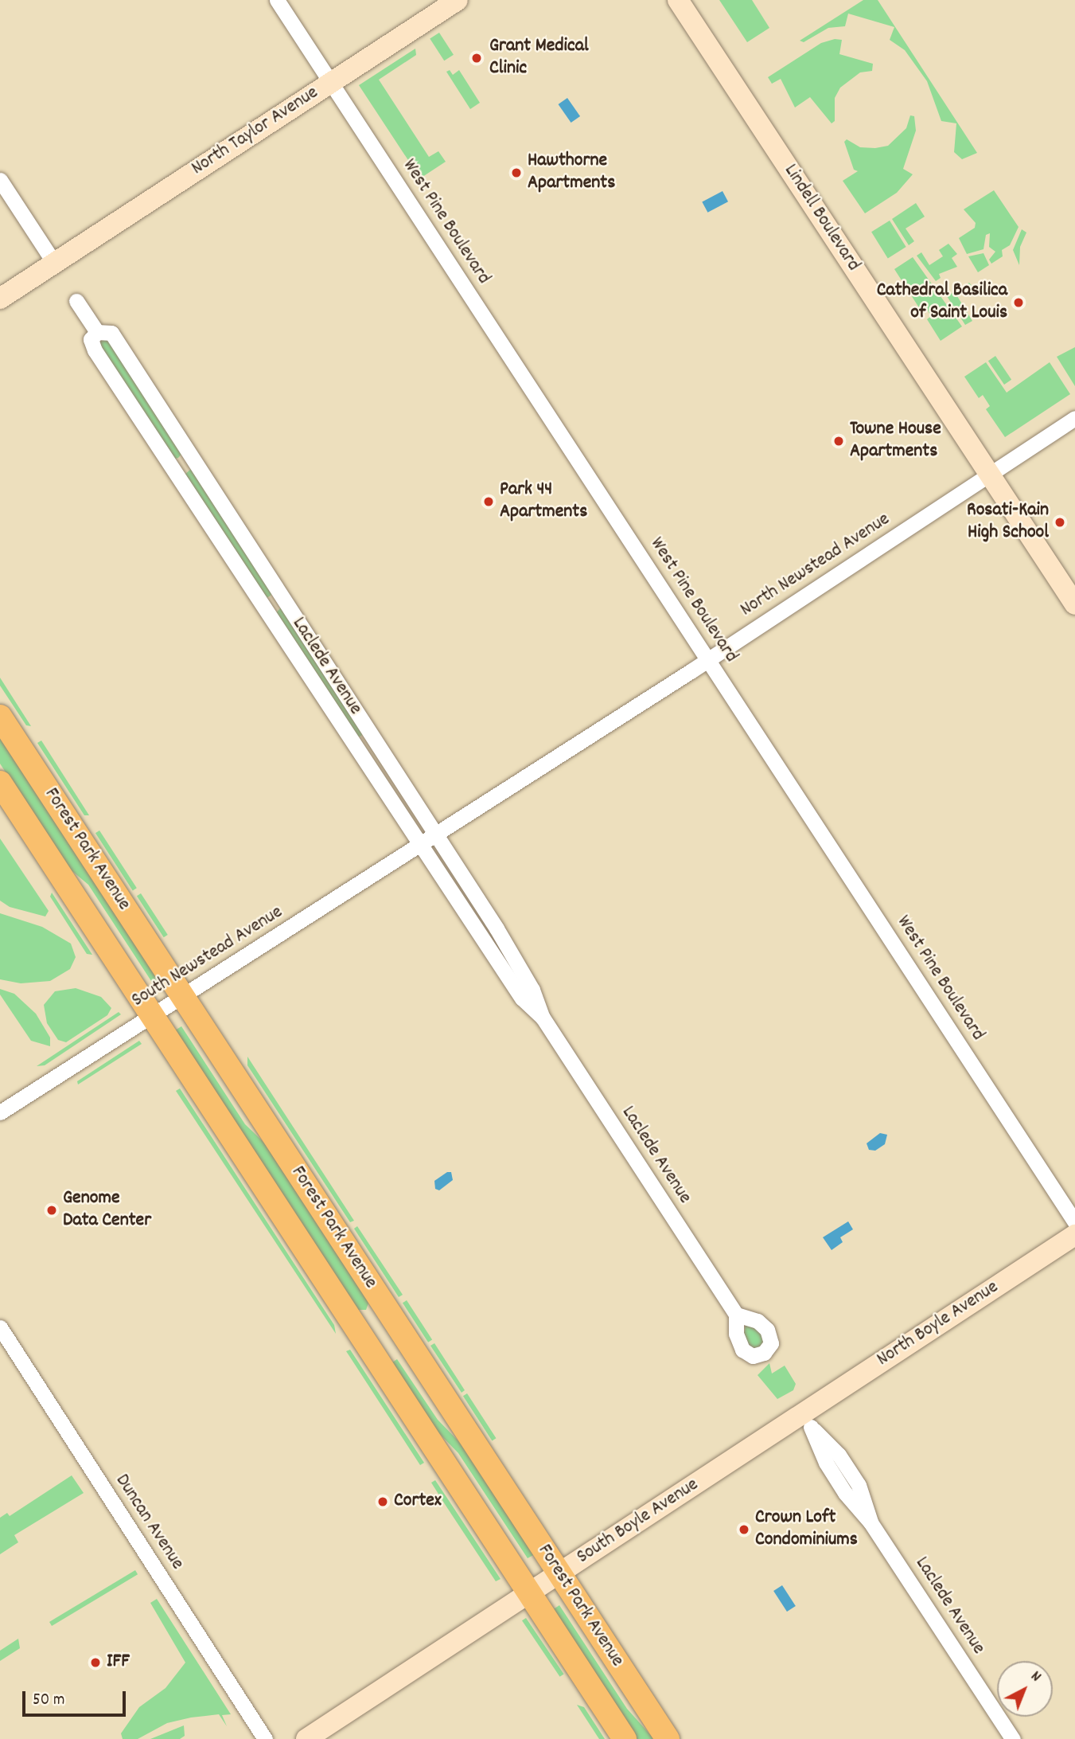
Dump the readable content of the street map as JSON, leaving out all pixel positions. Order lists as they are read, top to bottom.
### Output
{
  "streets": {
    "main road": ["Forest Park Avenue"],
    "street": [
      "North Taylor Avenue",
      "Lindell Boulevard",
      "West Pine Boulevard",
      "North Newstead Avenue",
      "Laclede Avenue",
      "South Newstead Avenue",
      "North Boyle Avenue",
      "South Boyle Avenue",
      "Duncan Avenue"
    ]
  },
  "crossings": [
    ["North Taylor Avenue", "West Pine Boulevard"],
    ["Lindell Boulevard", "North Newstead Avenue"],
    ["West Pine Boulevard", "North Newstead Avenue"],
    ["North Newstead Avenue", "Laclede Avenue"],
    ["North Newstead Avenue", "South Newstead Avenue"],
    ["Laclede Avenue", "South Newstead Avenue"],
    ["Laclede Avenue", "North Boyle Avenue"],
    ["Laclede Avenue", "South Boyle Avenue"],
    ["Forest Park Avenue", "South Newstead Avenue"],
    ["Forest Park Avenue", "South Boyle Avenue"],
    ["North Boyle Avenue", "South Boyle Avenue"]
  ],
  "places": [
    "Grant Medical Clinic",
    "Hawthorne Apartments",
    "Cathedral Basilica of Saint Louis",
    "Towne House Apartments",
    "Park 44 Apartments",
    "Rosati-Kain High School",
    "Genome Data Center",
    "Cortex",
    "Crown Loft Condominiums",
    "IFF"
  ],
  "scale_bar": "50 m",
  "north": "top right"
}
